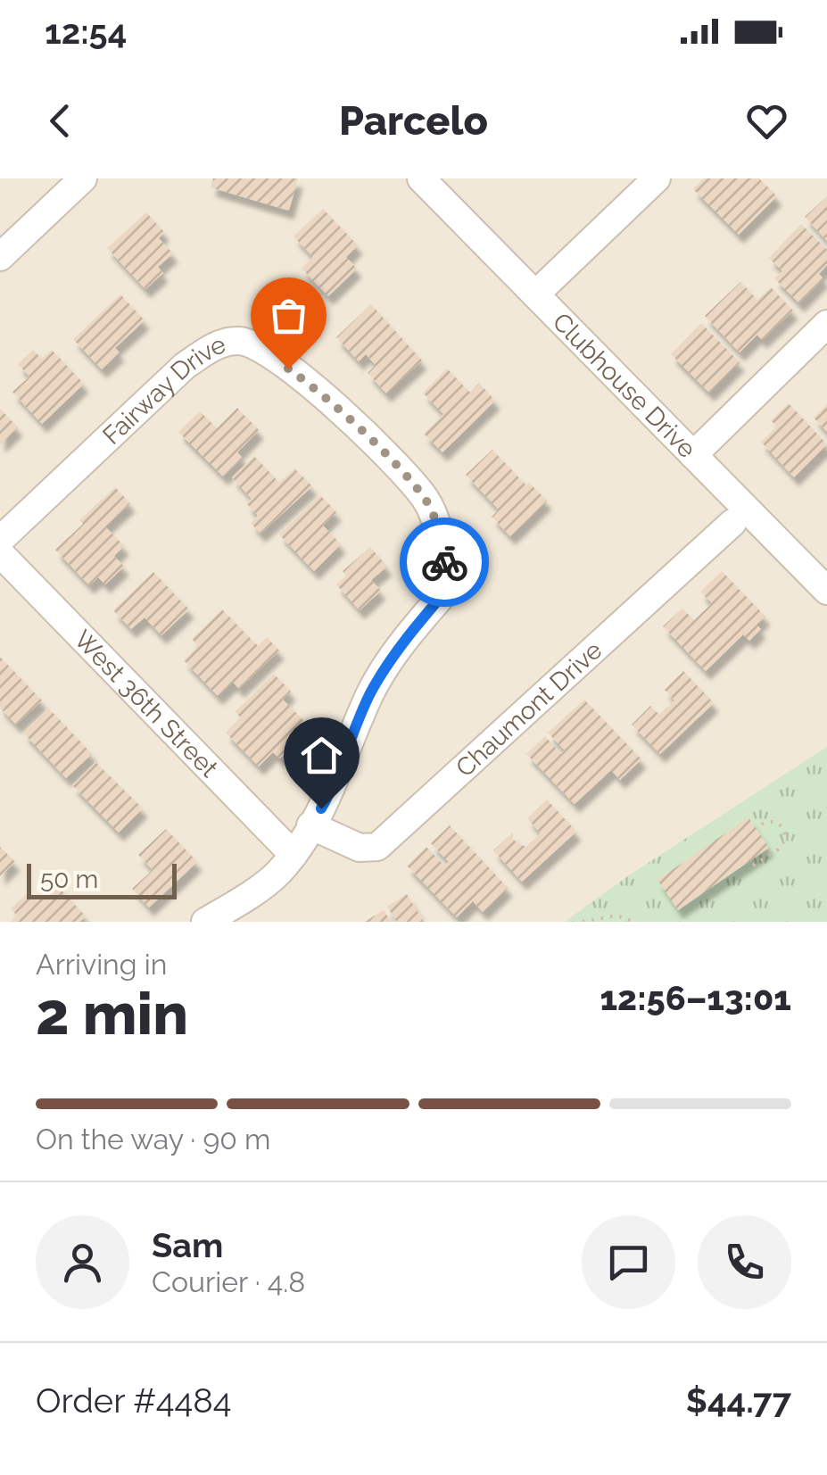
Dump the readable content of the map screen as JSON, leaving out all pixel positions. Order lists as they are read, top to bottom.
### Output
{
  "streets": {
    "street": [
      "Clubhouse Drive",
      "Fairway Drive",
      "West 36th Street",
      "Chaumont Drive"
    ]
  },
  "crossings": [
    ["Fairway Drive", "West 36th Street"],
    ["Fairway Drive", "Chaumont Drive"]
  ],
  "scale_bar": "50 m",
  "page": {
    "status": "12:54",
    "header": "Parcelo",
    "scale": "50 m",
    "heading": ["2 min", "Arriving in", "12:56–13:01"],
    "panel": [
      "Sam",
      "Courier · 4.8",
      "Order #4484",
      "$44.77"
    ],
    "bar": "On the way · 90 m"
  }
}
